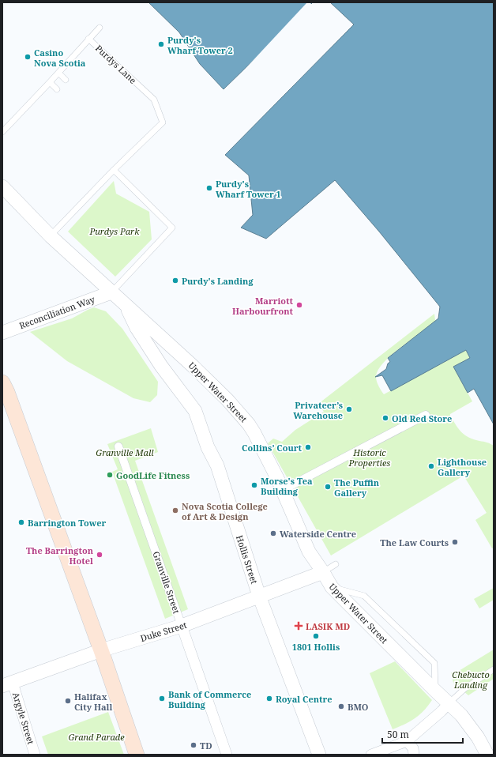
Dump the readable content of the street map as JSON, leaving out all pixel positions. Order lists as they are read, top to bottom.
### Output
{
  "streets": {
    "street": [
      "Reconciliation Way",
      "Upper Water Street",
      "Hollis Street",
      "Granville Street",
      "Duke Street",
      "Argyle Street"
    ],
    "lane": ["Purdys Lane"]
  },
  "crossings": [
    ["Purdys Lane", "Upper Water Street"],
    ["Reconciliation Way", "Upper Water Street"],
    ["Upper Water Street", "Hollis Street"],
    ["Upper Water Street", "Duke Street"],
    ["Hollis Street", "Duke Street"],
    ["Granville Street", "Duke Street"],
    ["Duke Street", "Argyle Street"]
  ],
  "parks": [
    "Purdys Park",
    "Granville Mall",
    "Historic Properties",
    "Chebucto Landing",
    "Grand Parade"
  ],
  "places": {
    "other": [
      "Purdy's Wharf Tower 2",
      "Casino Nova Scotia",
      "Purdy's Wharf Tower 1",
      "Purdy's Landing",
      "Marriott Harbourfront",
      "Privateer’s Warehouse",
      "Old Red Store",
      "Collins’ Court",
      "Lighthouse Gallery",
      "GoodLife Fitness",
      "Morse's Tea Building",
      "The Puffin Gallery",
      "Nova Scotia College of Art & Design",
      "Barrington Tower",
      "Waterside Centre",
      "The Law Courts",
      "The Barrington Hotel",
      "1801 Hollis",
      "Bank of Commerce Building",
      "Royal Centre",
      "Halifax City Hall",
      "BMO",
      "TD"
    ],
    "health": ["LASIK MD"]
  },
  "scale_bar": "50 m"
}
